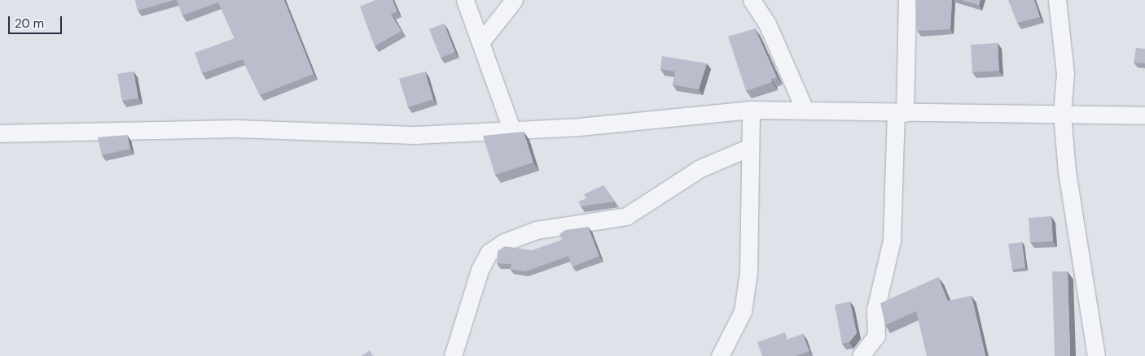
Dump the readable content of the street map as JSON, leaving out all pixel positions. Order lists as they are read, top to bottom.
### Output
{
  "scale_bar": "20 m"
}
